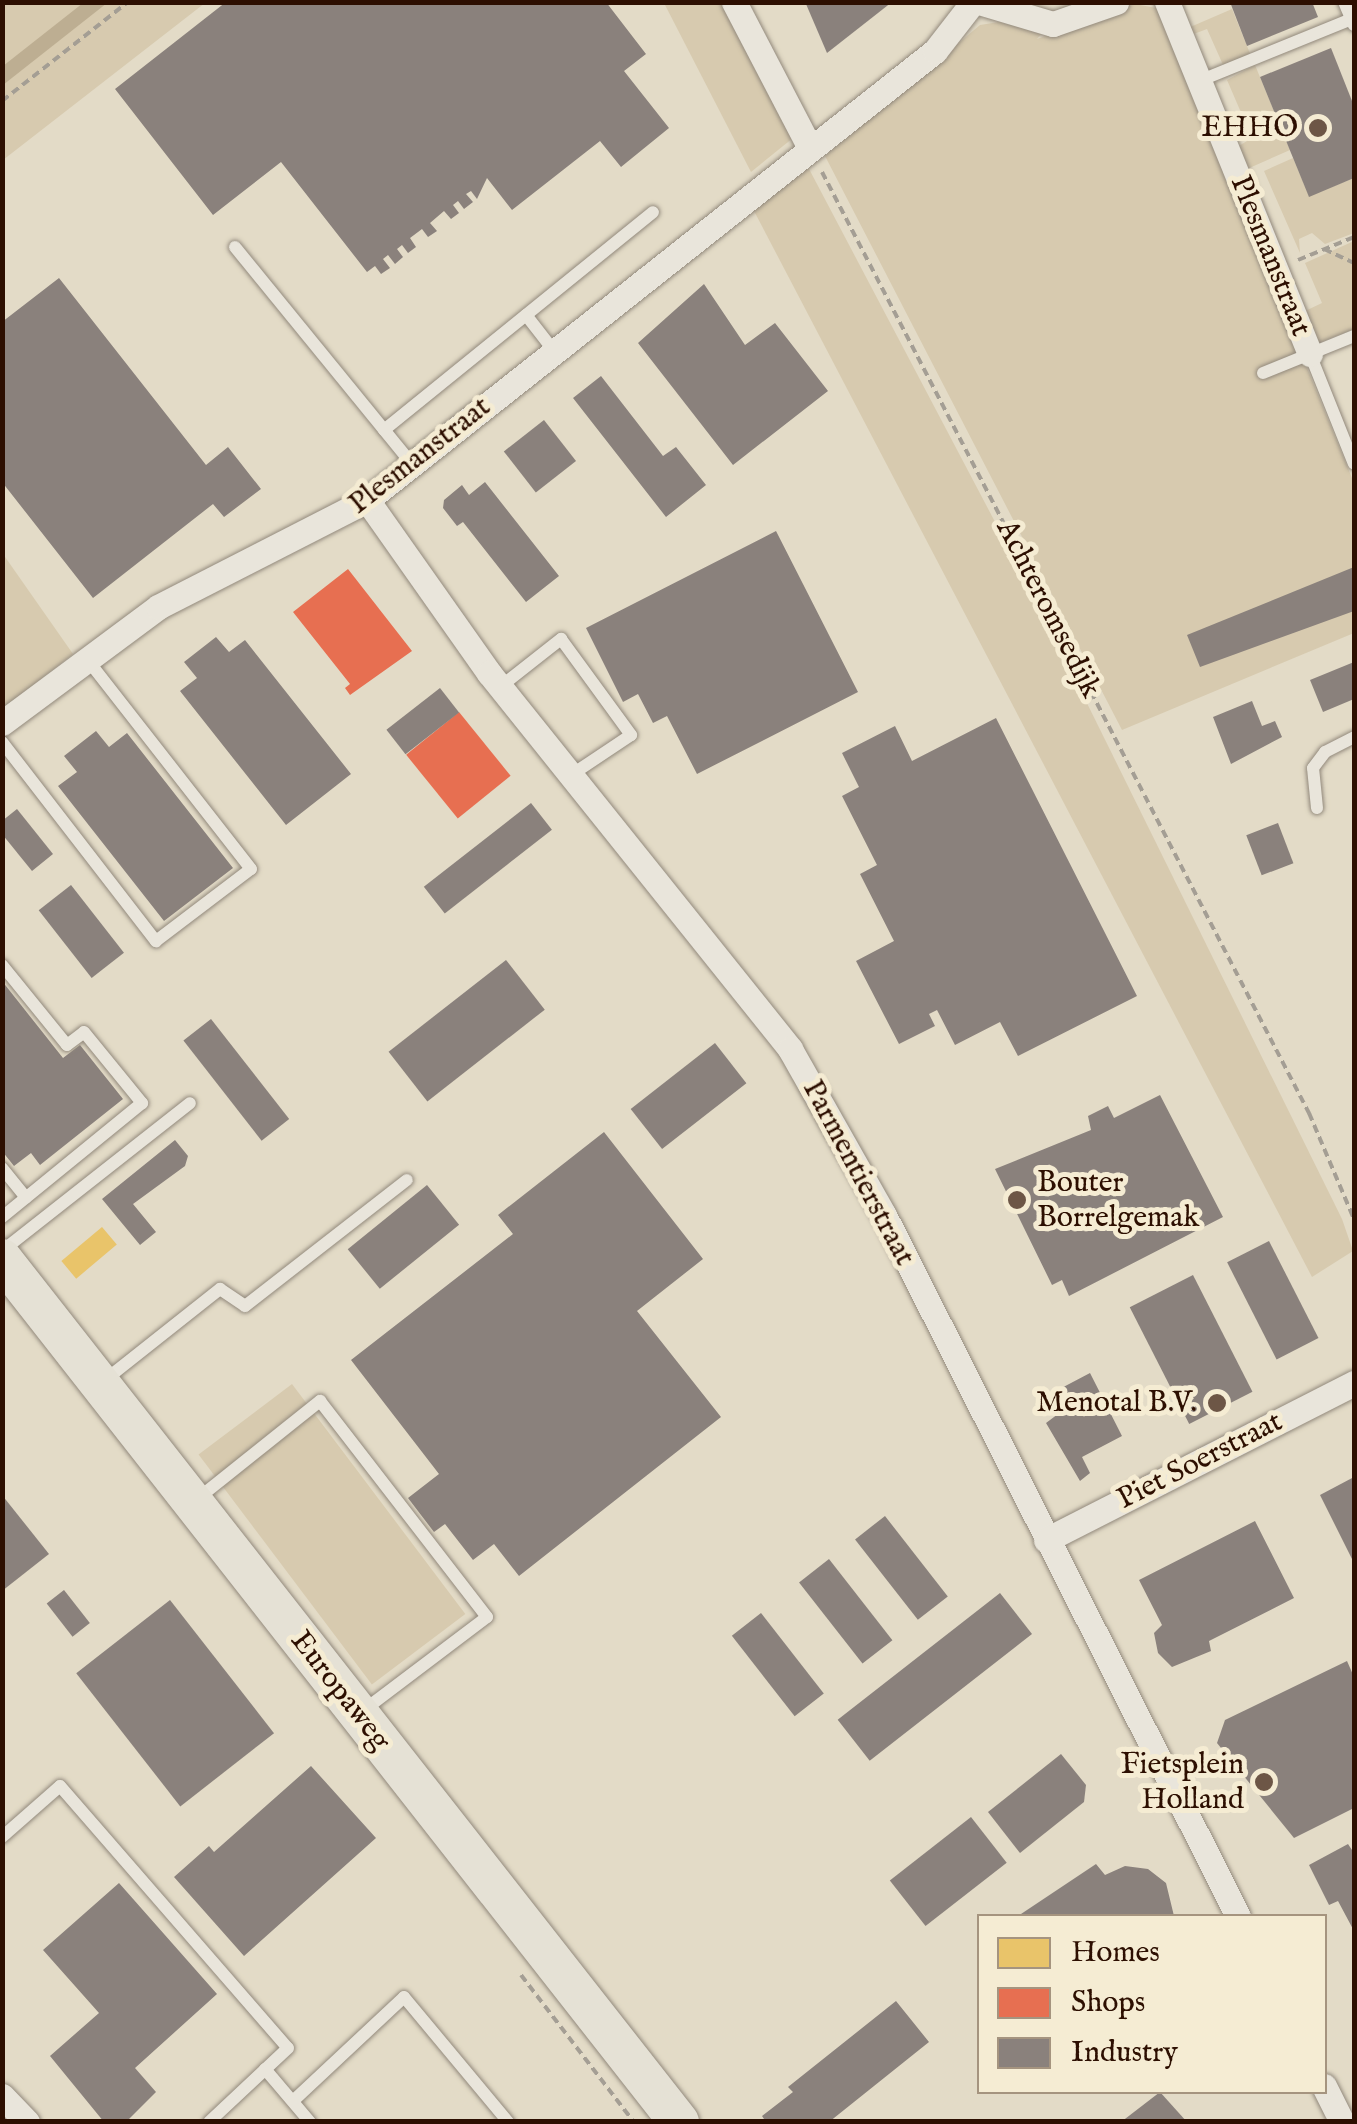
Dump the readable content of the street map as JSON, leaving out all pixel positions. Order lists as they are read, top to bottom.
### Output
{
  "streets": {
    "main road": ["Europaweg"],
    "street": ["Plesmanstraat", "Parmentierstraat", "Piet Soerstraat"],
    "path": ["Achteromsedijk"]
  },
  "crossings": [
    ["Plesmanstraat", "Achteromsedijk"],
    ["Plesmanstraat", "Parmentierstraat"],
    ["Parmentierstraat", "Piet Soerstraat"]
  ],
  "places": [
    "EHHO",
    "Bouter Borrelgemak",
    "Menotal B.V.",
    "Fietsplein Holland"
  ],
  "legend": ["Homes", "Shops", "Industry"]
}
